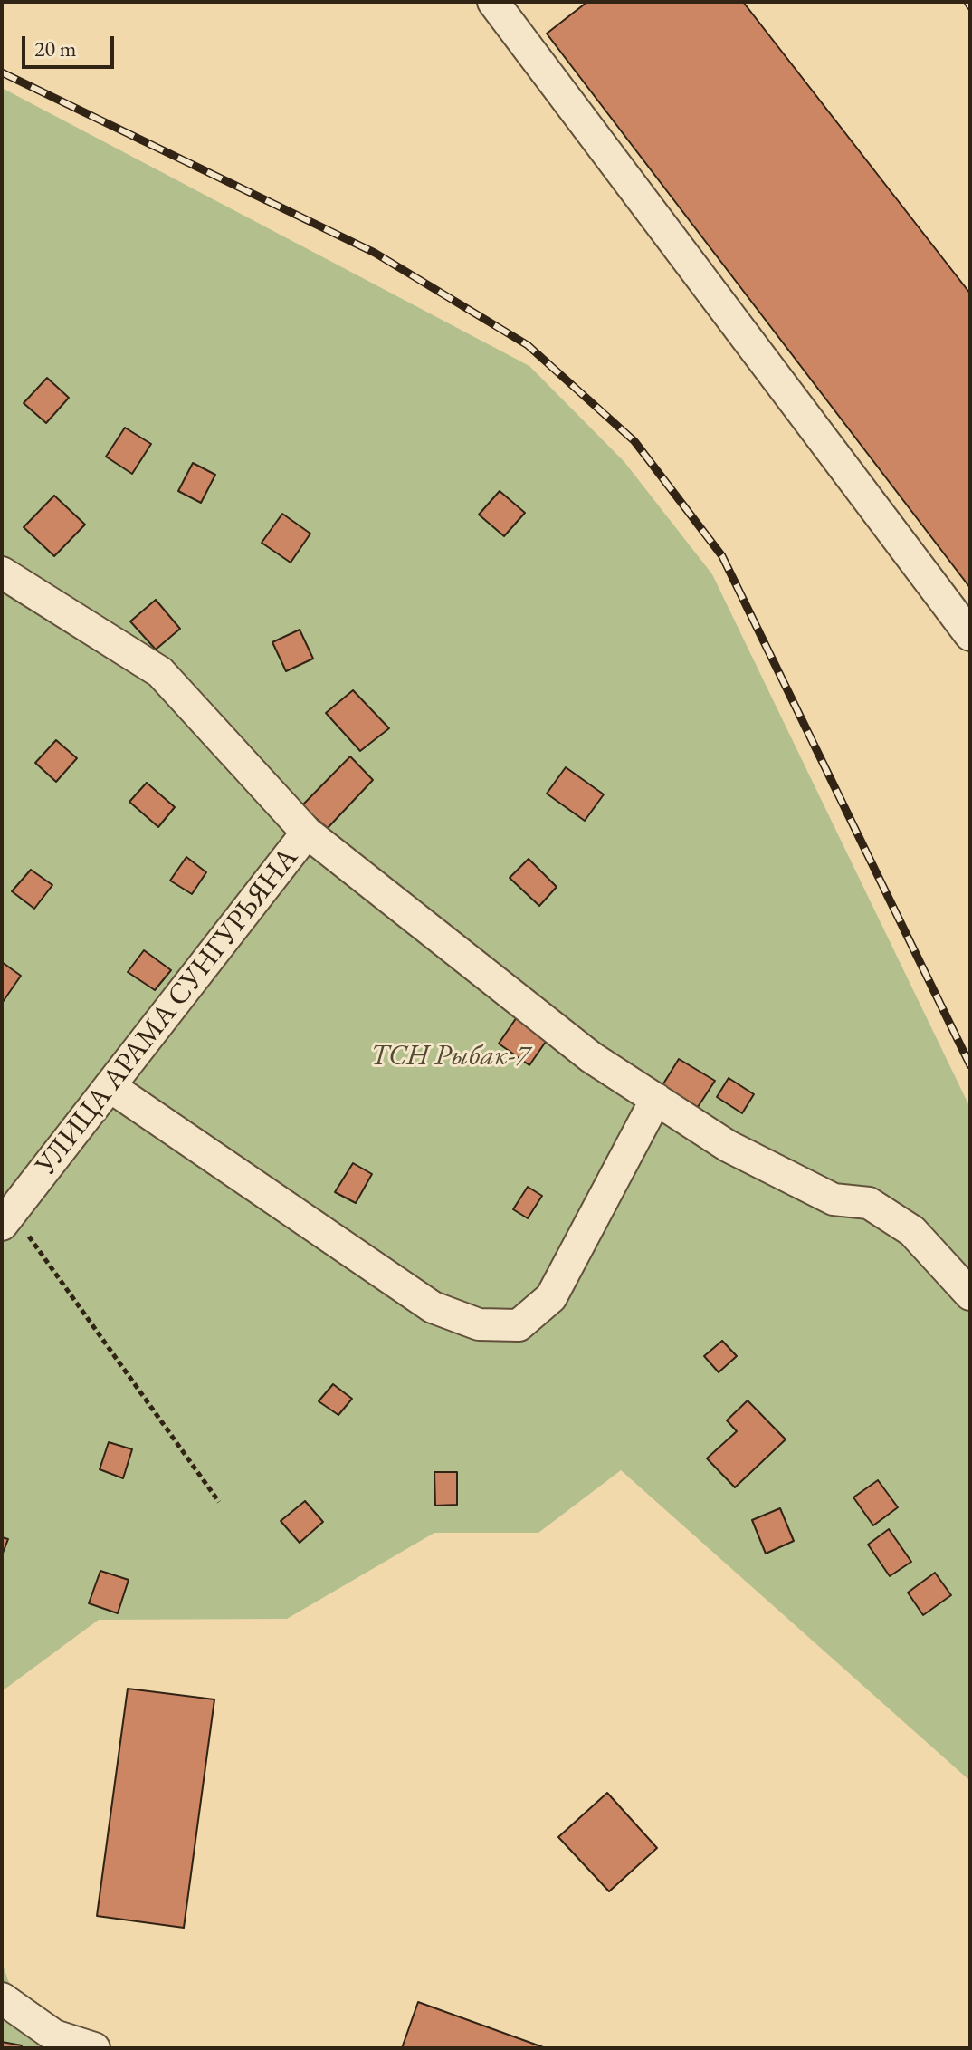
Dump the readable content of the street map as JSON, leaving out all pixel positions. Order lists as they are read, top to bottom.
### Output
{
  "streets": {
    "lane": ["УЛИЦА АРАМА СУНГУРЬЯНА"]
  },
  "parks": ["ТСН Рыбак-7"],
  "scale_bar": "20 m"
}
